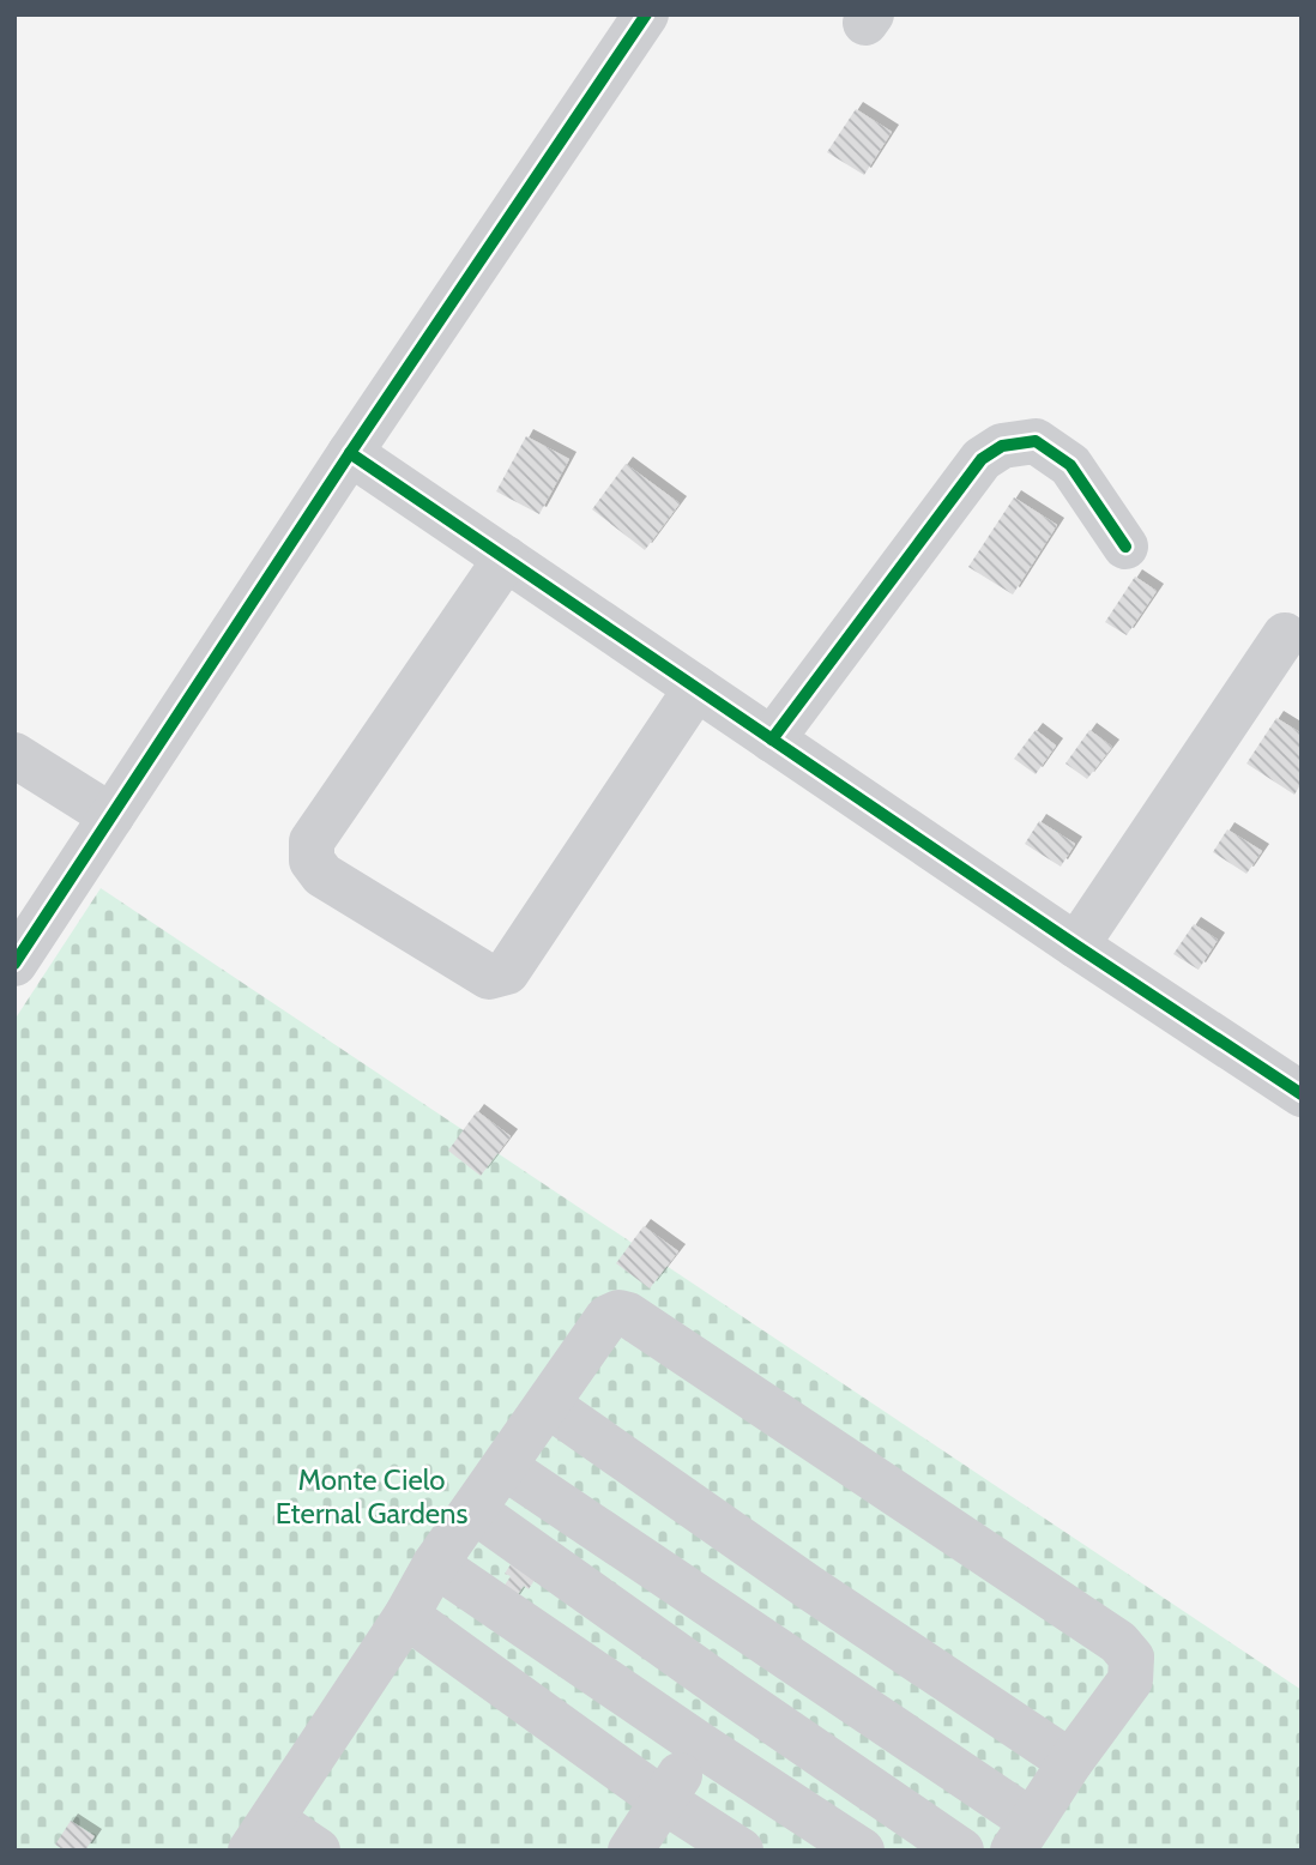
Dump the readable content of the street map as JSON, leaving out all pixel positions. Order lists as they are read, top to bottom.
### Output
{
  "parks": ["Monte Cielo Eternal Gardens"]
}
